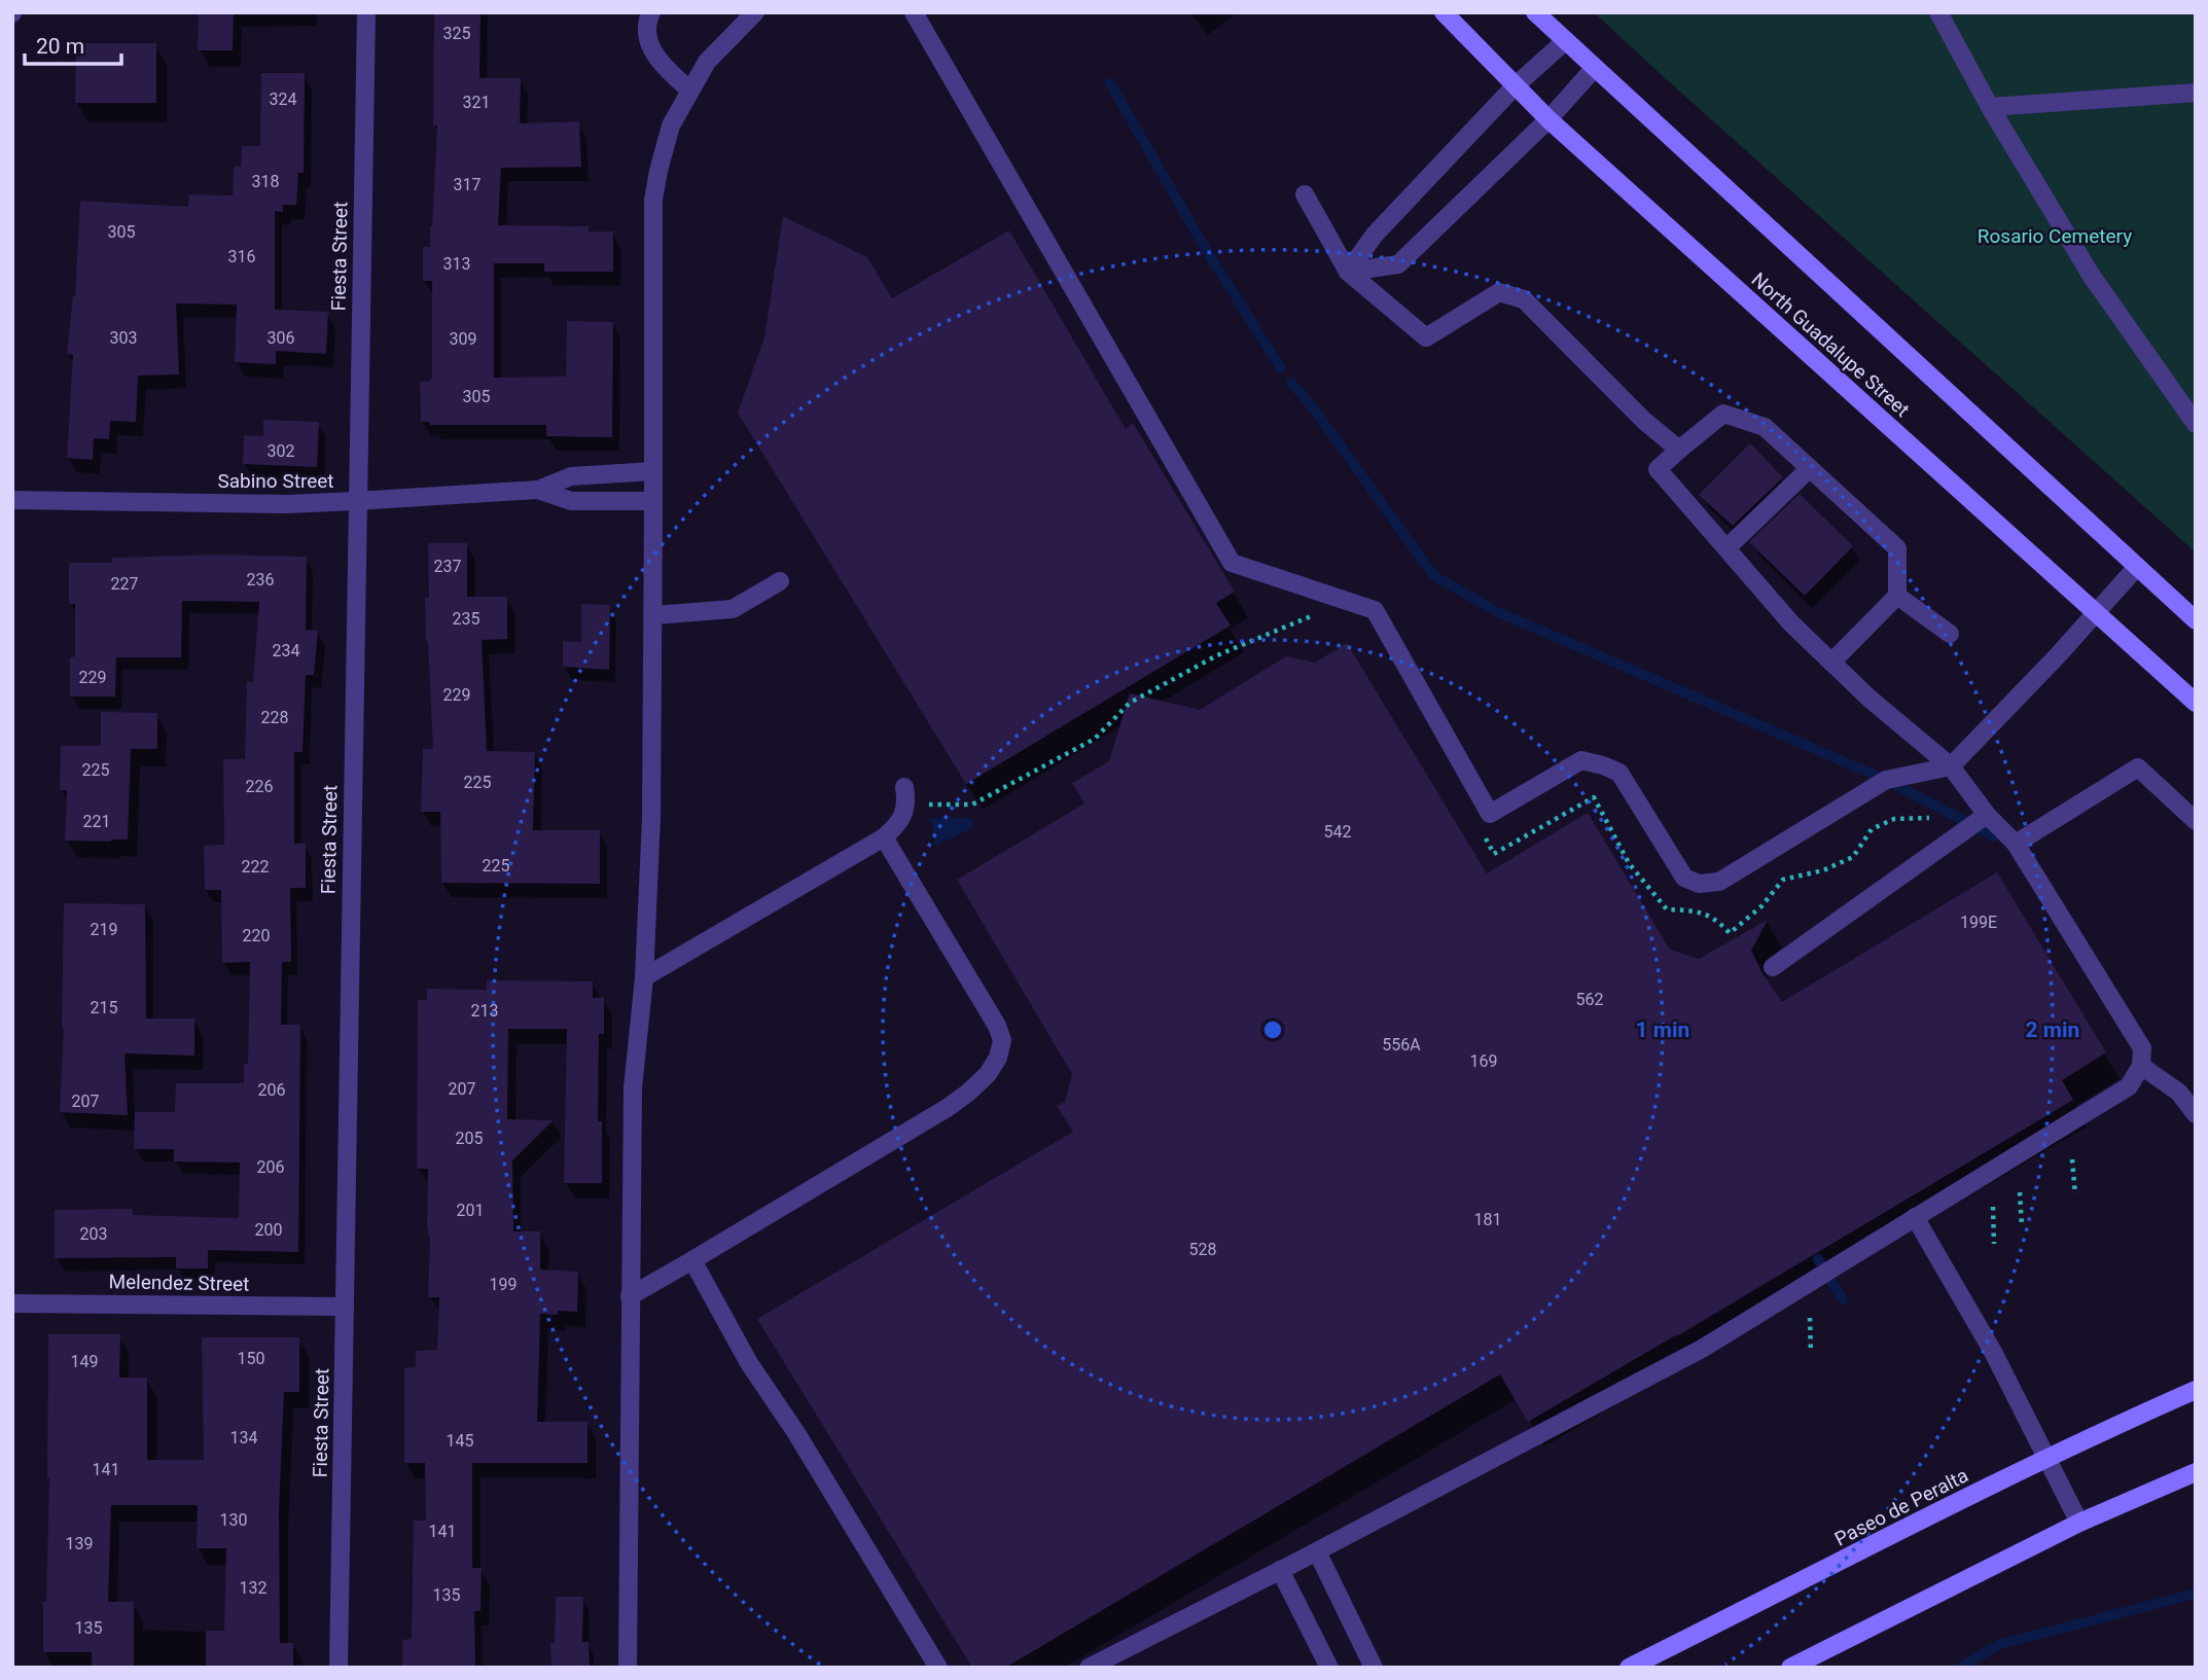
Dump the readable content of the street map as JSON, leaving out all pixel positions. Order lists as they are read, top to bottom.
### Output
{
  "streets": {
    "main road": ["North Guadalupe Street", "Paseo de Peralta"],
    "street": ["Fiesta Street", "Sabino Street", "Melendez Street"]
  },
  "crossings": [
    ["Fiesta Street", "Sabino Street"],
    ["Fiesta Street", "Melendez Street"]
  ],
  "parks": ["Rosario Cemetery"],
  "house_numbers": [
    "325",
    "324",
    "321",
    "318",
    "317",
    "305",
    "316",
    "313",
    "303",
    "306",
    "309",
    "305",
    "302",
    "237",
    "236",
    "227",
    "235",
    "234",
    "229",
    "229",
    "228",
    "225",
    "225",
    "226",
    "221",
    "542",
    "225",
    "222",
    "199E",
    "219",
    "220",
    "562",
    "215",
    "213",
    "556A",
    "169",
    "207",
    "206",
    "207",
    "205",
    "206",
    "201",
    "181",
    "200",
    "203",
    "528",
    "199",
    "150",
    "149",
    "134",
    "145",
    "141",
    "130",
    "141",
    "139",
    "132",
    "135",
    "135"
  ],
  "scale_bar": "20 m",
  "rings": ["1 min", "2 min"]
}
